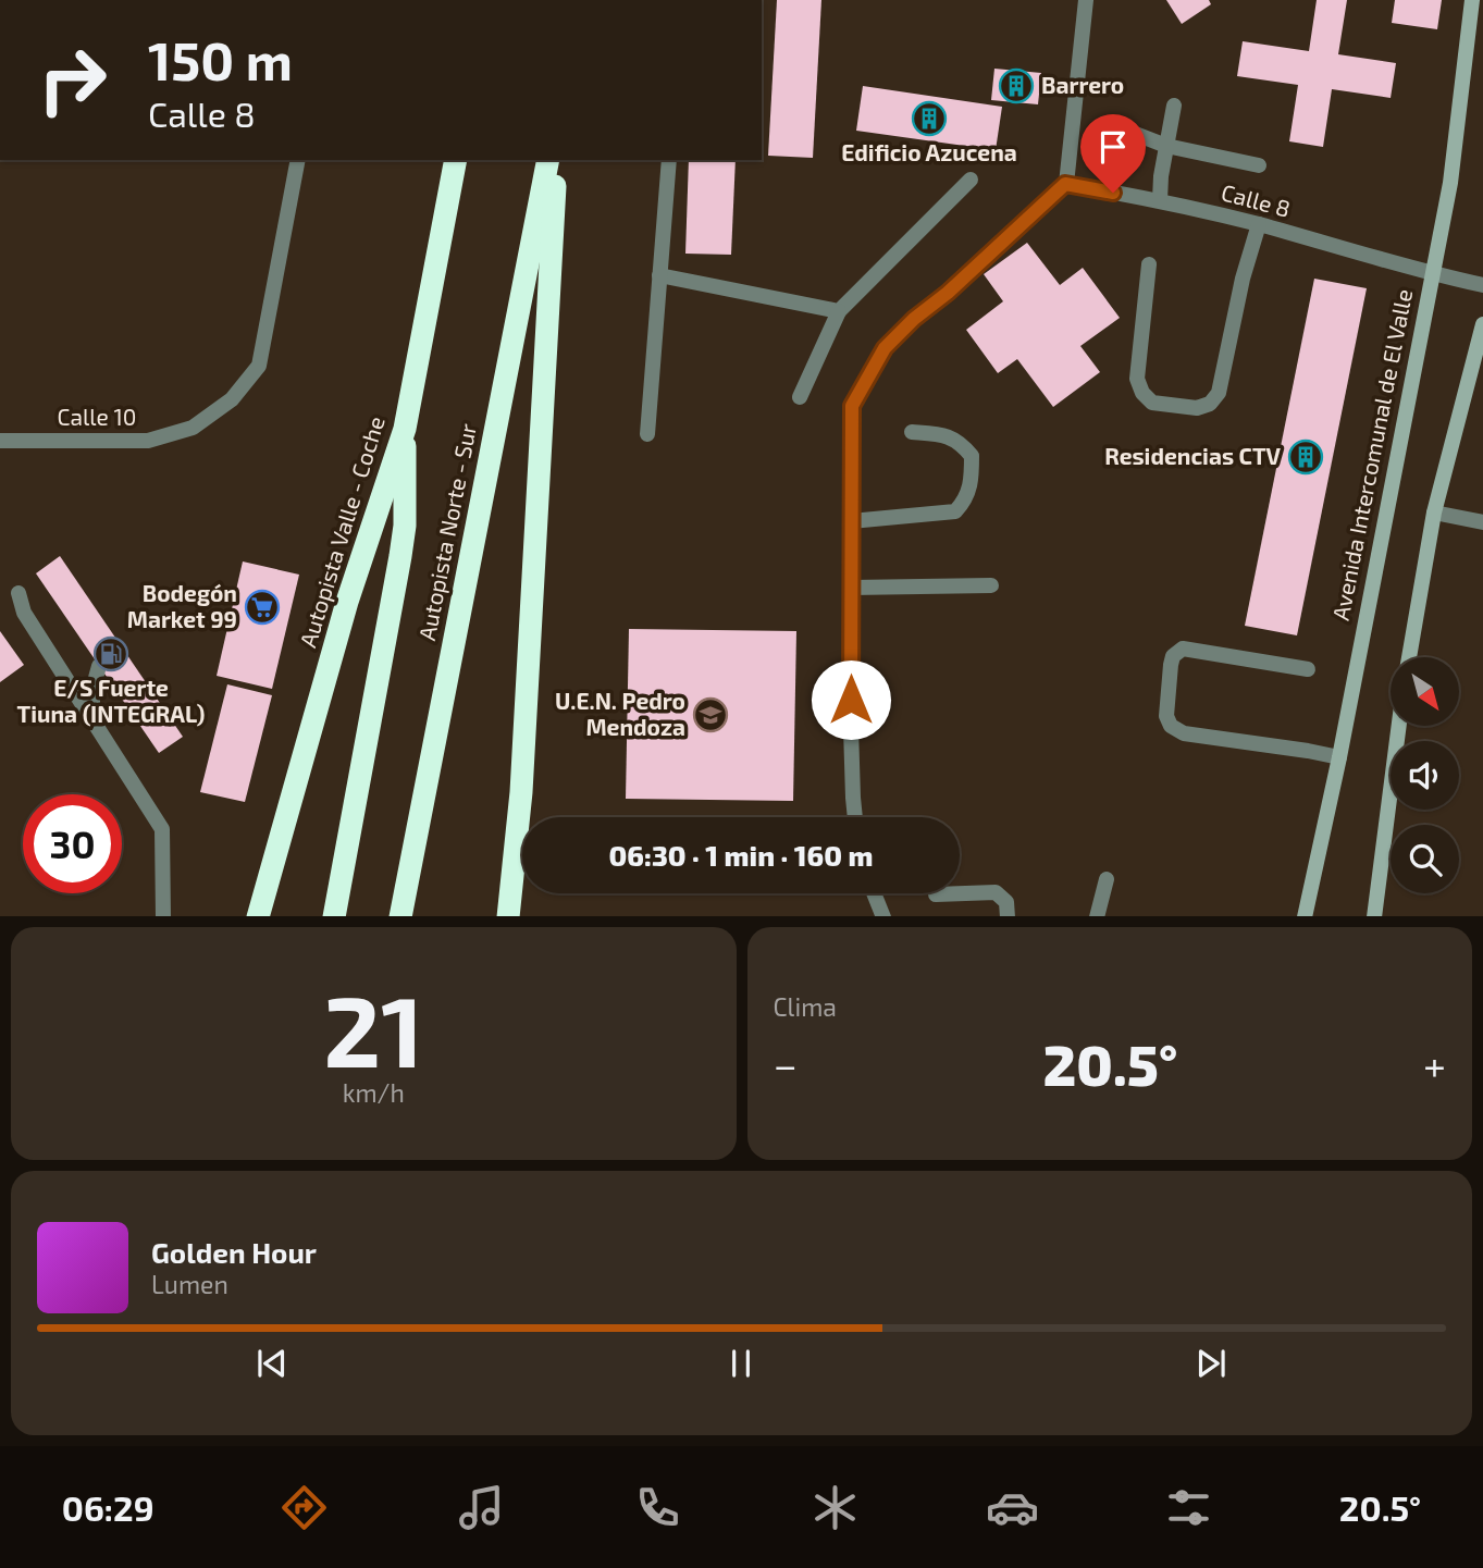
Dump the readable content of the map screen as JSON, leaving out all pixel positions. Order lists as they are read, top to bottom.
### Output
{
  "streets": {
    "highway": ["Autopista Valle - Coche", "Autopista Norte - Sur"],
    "main road": ["Avenida Intercomunal de El Valle"],
    "street": ["Calle 8", "Calle 10"]
  },
  "crossings": [
    ["Calle 8", "Avenida Intercomunal de El Valle"],
    ["Autopista Valle - Coche", "Autopista Norte - Sur"]
  ],
  "places": {
    "building": ["Barrero", "Edificio Azucena", "Residencias CTV"],
    "supermarket": ["Bodegón Market 99"],
    "fuel station": ["E/S Fuerte Tiuna (INTEGRAL)"],
    "school or university": ["U.E.N. Pedro Mendoza"]
  },
  "north": "bottom right",
  "page": {
    "turn": ["150 m", "Calle 8"],
    "limit": "30",
    "trip": "06:30 · 1 min · 160 m",
    "tile": [
      ["21", "km/h"],
      "Clima"
    ],
    "heat": ["−", "20.5°", "+"],
    "song": ["Golden Hour", "Lumen"],
    "tabs": ["06:29", "20.5°"]
  }
}
